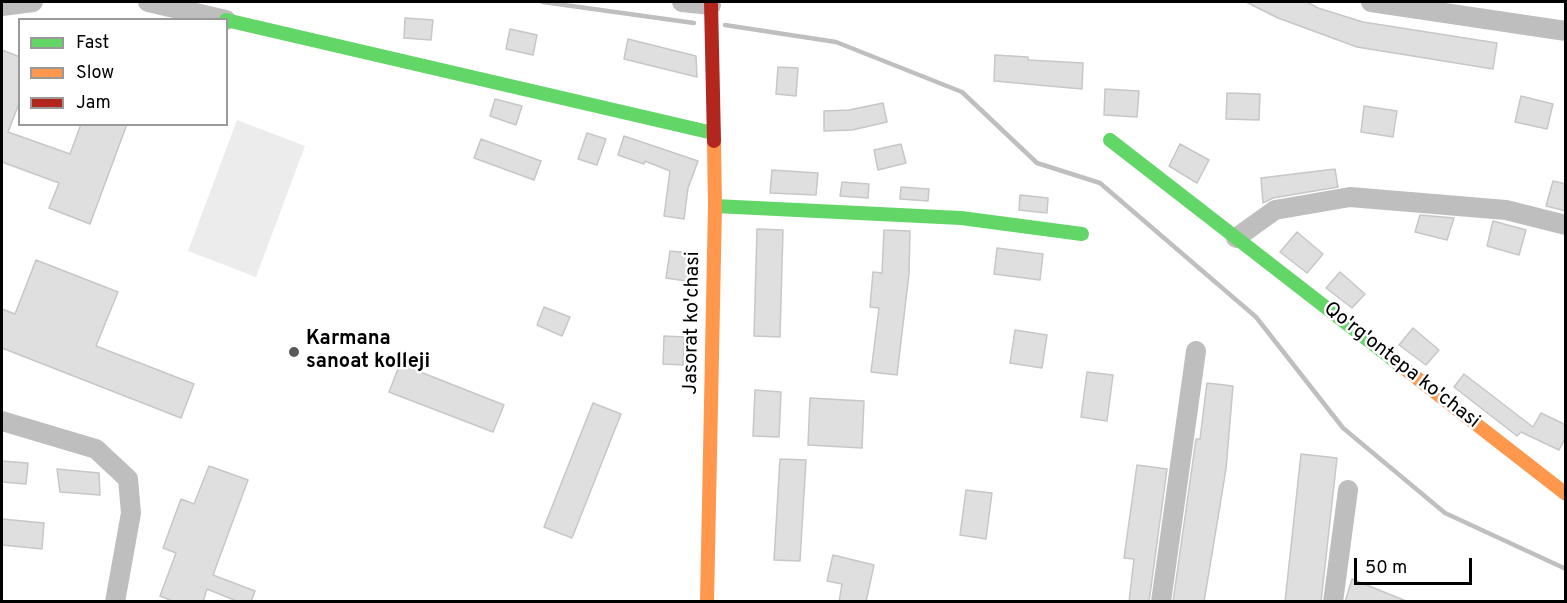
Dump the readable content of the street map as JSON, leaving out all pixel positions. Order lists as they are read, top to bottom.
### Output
{
  "streets": {
    "street": ["Jasorat ko'chasi", "Qo'rg'ontepa ko'chasi"]
  },
  "places": ["Karmana sanoat kolleji"],
  "legend": ["Fast", "Slow", "Jam"],
  "scale_bar": "50 m"
}
